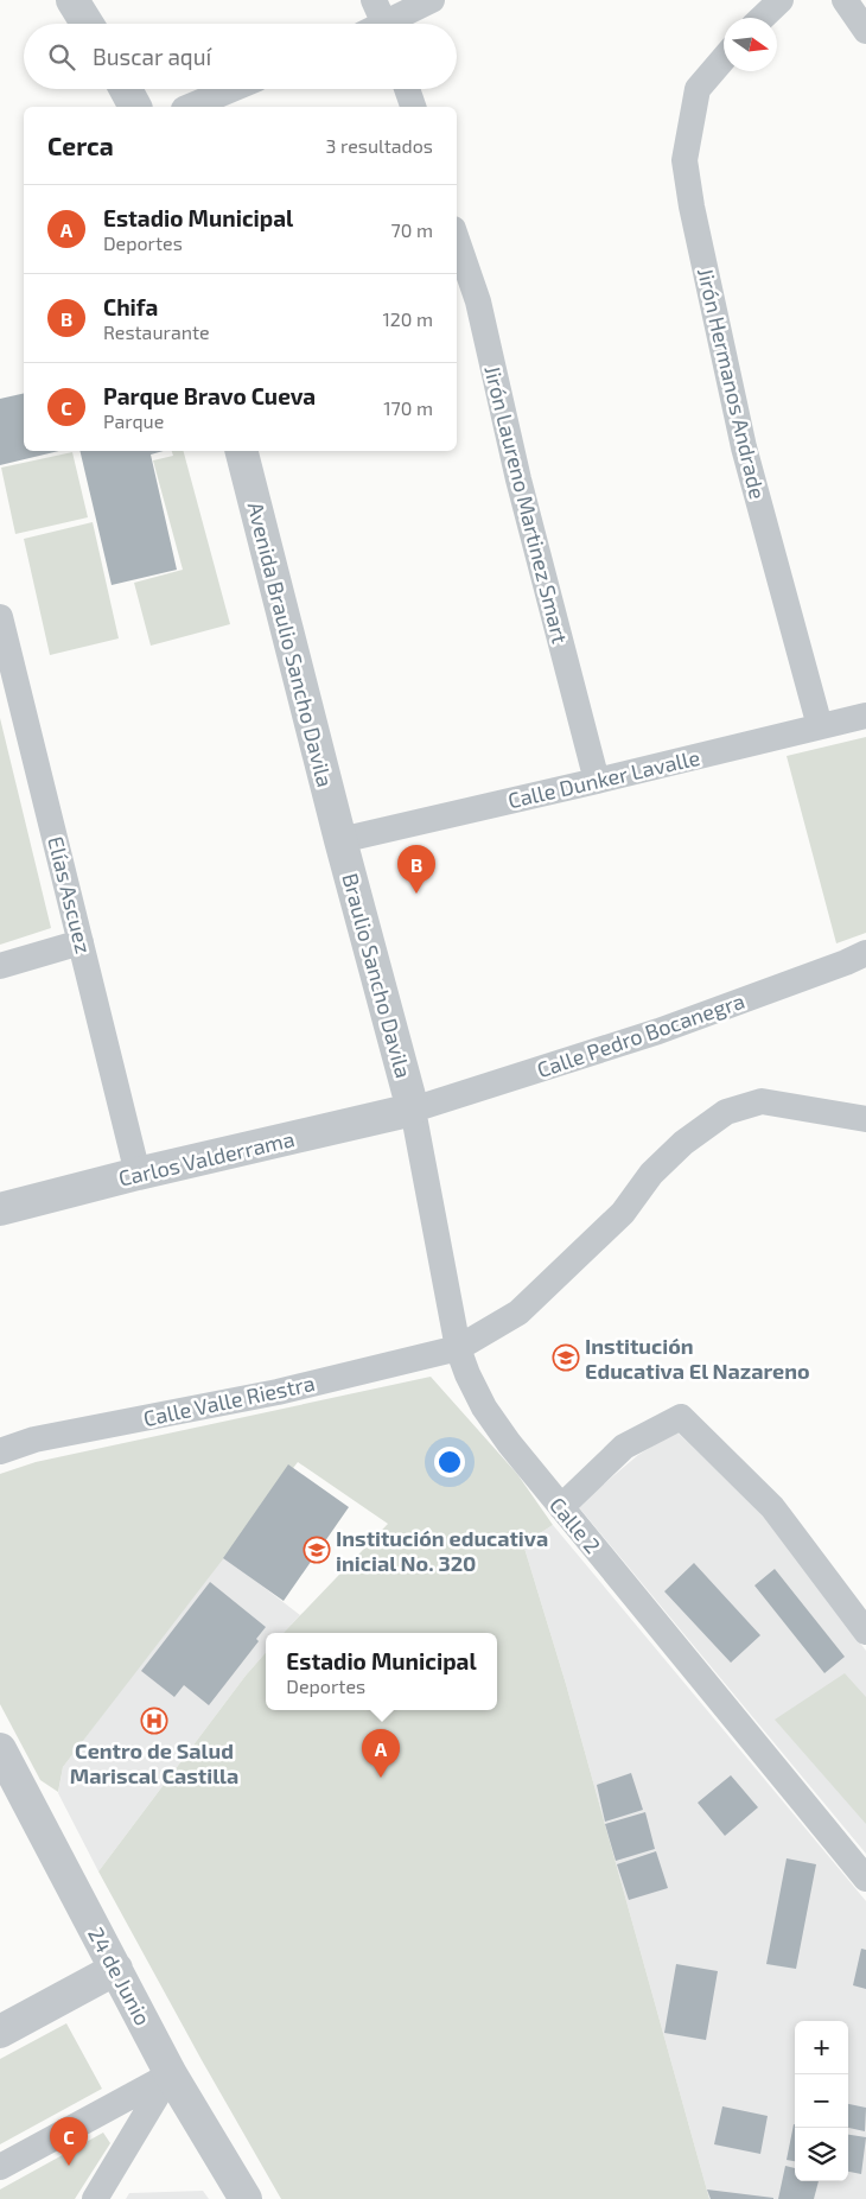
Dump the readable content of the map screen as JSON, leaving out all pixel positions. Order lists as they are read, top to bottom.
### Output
{
  "streets": {
    "street": [
      "Jirón Hermanos Andrade",
      "Jirón Laureno Martinez Smart",
      "Avenida Braulio Sancho Davila",
      "Calle Dunker Lavalle",
      "Elías Ascuez",
      "Braulio Sancho Davila",
      "Calle Pedro Bocanegra",
      "Carlos Valderrama",
      "Calle Valle Riestra",
      "Calle 2",
      "24 de Junio"
    ]
  },
  "crossings": [
    ["Jirón Hermanos Andrade", "Calle Dunker Lavalle"],
    ["Jirón Laureno Martinez Smart", "Calle Dunker Lavalle"],
    ["Avenida Braulio Sancho Davila", "Calle Dunker Lavalle"],
    ["Avenida Braulio Sancho Davila", "Braulio Sancho Davila"],
    ["Calle Dunker Lavalle", "Braulio Sancho Davila"],
    ["Elías Ascuez", "Carlos Valderrama"],
    ["Braulio Sancho Davila", "Calle Pedro Bocanegra"],
    ["Braulio Sancho Davila", "Carlos Valderrama"],
    ["Braulio Sancho Davila", "Calle 2"],
    ["Calle Pedro Bocanegra", "Carlos Valderrama"],
    ["Calle Pedro Bocanegra", "Calle 2"],
    ["Carlos Valderrama", "Calle 2"],
    ["Calle Valle Riestra", "Calle 2"]
  ],
  "places": {
    "school or university": ["Institución Educativa El Nazareno", "Institución educativa inicial No. 320"],
    "hospital": ["Centro de Salud Mariscal Castilla"]
  },
  "north": "right",
  "page": {
    "search": "Buscar aquí",
    "heading": ["Cerca", "3 resultados"],
    "list": [
      {
        "mark": "A",
        "name": "Estadio Municipal",
        "note": "Deportes",
        "value": "70 m"
      },
      {
        "mark": "B",
        "name": "Chifa",
        "note": "Restaurante",
        "value": "120 m"
      },
      {
        "mark": "C",
        "name": "Parque Bravo Cueva",
        "note": "Parque",
        "value": "170 m"
      }
    ],
    "pins": ["B", "A", "C"],
    "popup": ["Estadio Municipal", "Deportes"],
    "map_buttons": ["+", "−"]
  }
}
